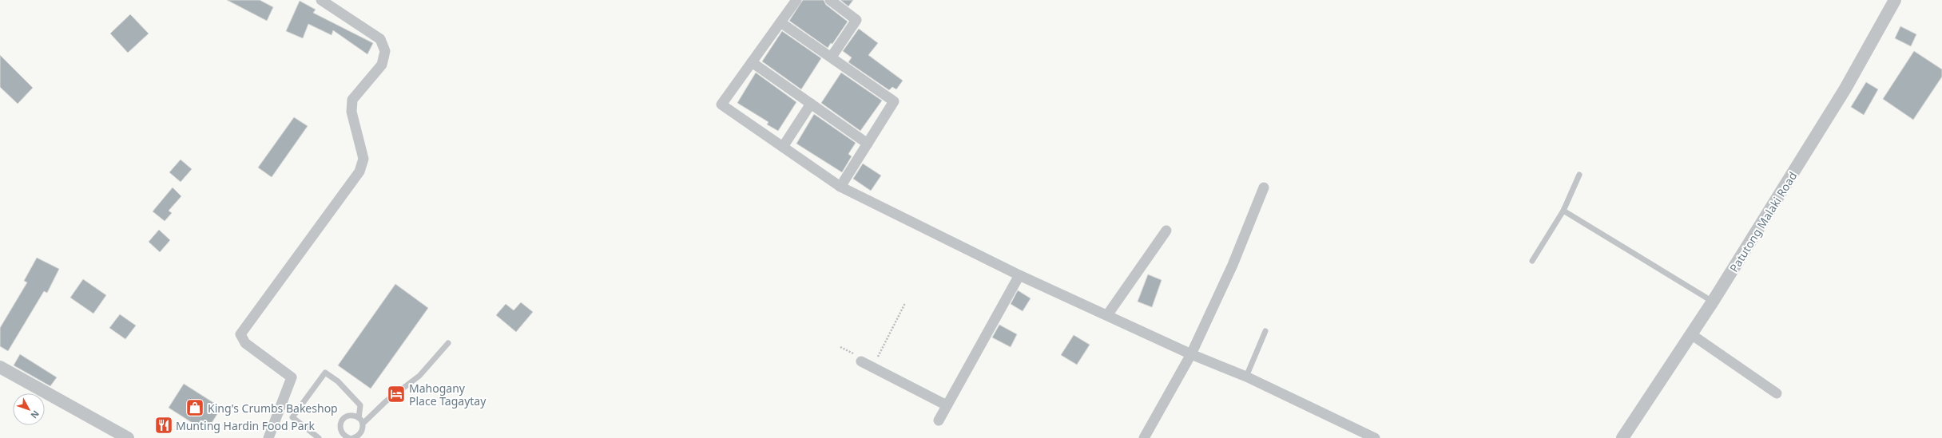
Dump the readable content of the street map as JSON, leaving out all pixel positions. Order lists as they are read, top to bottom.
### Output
{
  "streets": {
    "street": ["Patutong Malaki Road"]
  },
  "places": {
    "hotel": ["Mahogany Place Tagaytay"],
    "shop": ["King's Crumbs Bakeshop"],
    "restaurant": ["Munting Hardin Food Park"]
  },
  "north": "bottom right"
}
